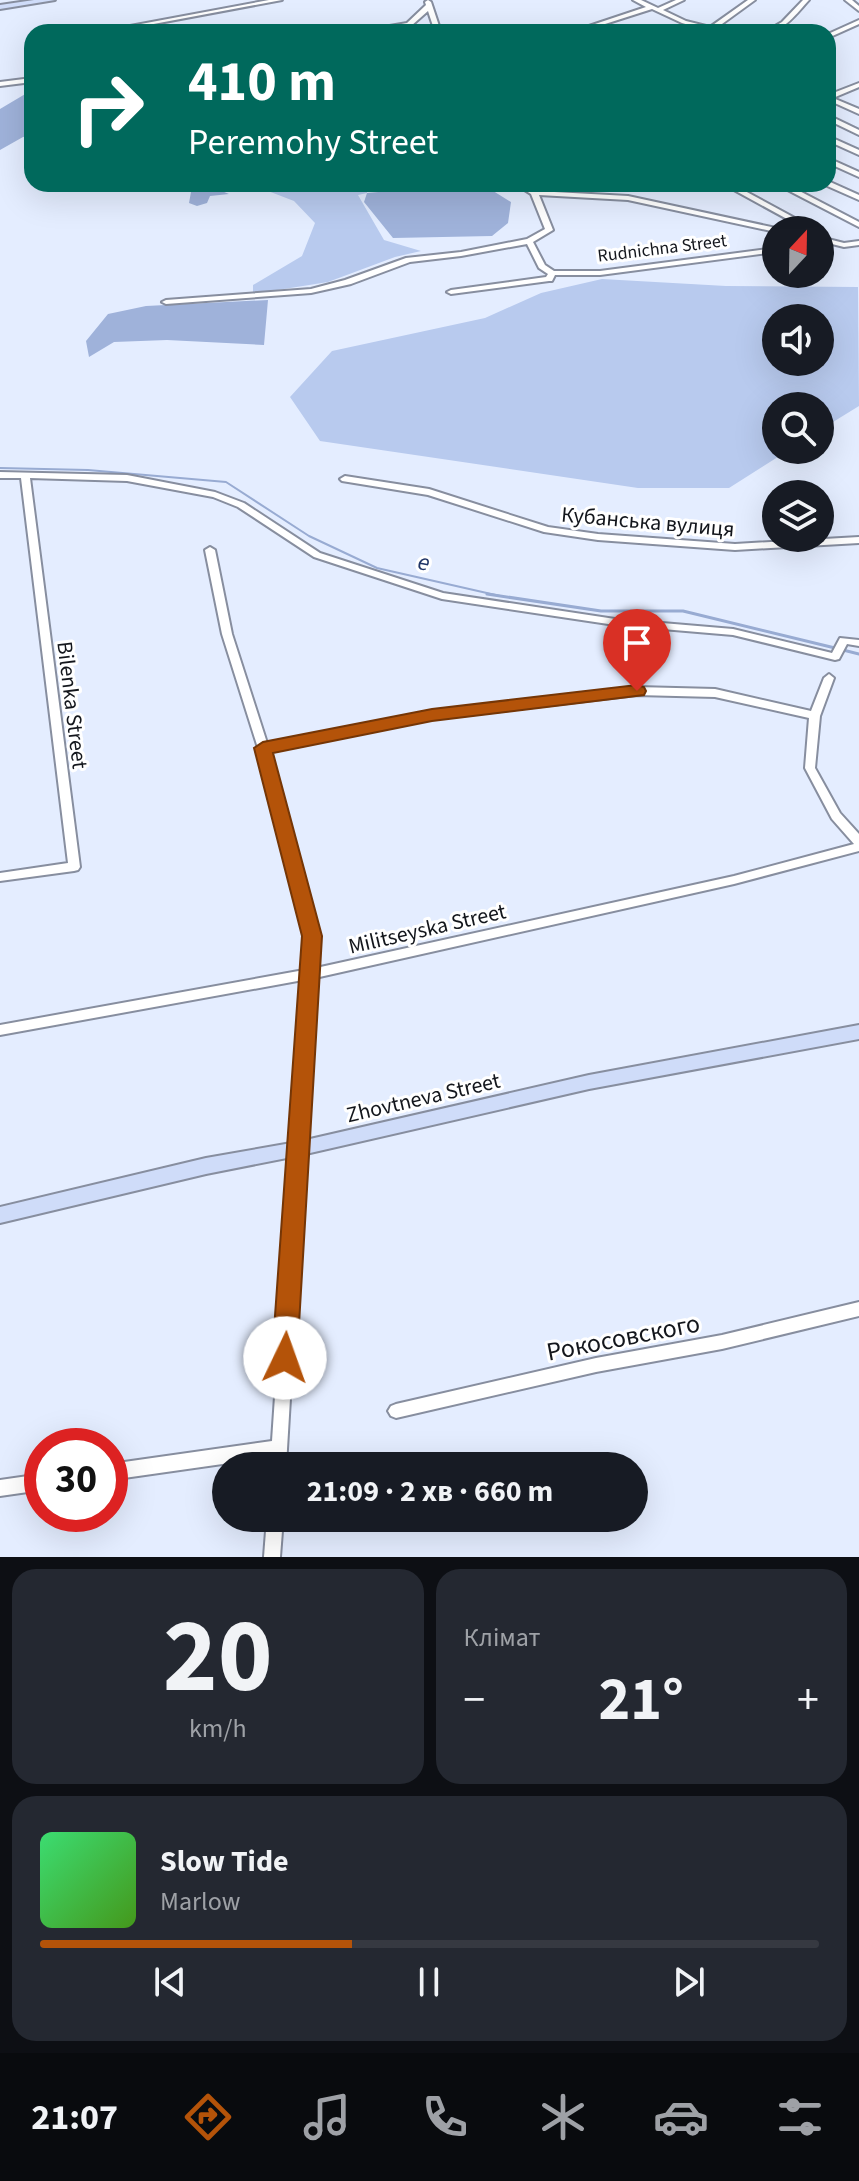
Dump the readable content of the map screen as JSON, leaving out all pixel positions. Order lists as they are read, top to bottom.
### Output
{
  "streets": {
    "main road": ["Zhovtneva Street"],
    "street": [
      "Rudnichna Street",
      "Кубанська вулиця",
      "Bilenka Street",
      "Militseyska Street",
      "Рокосовского"
    ]
  },
  "water": ["e"],
  "north": "top",
  "page": {
    "turn": ["410 m", "Peremohy Street"],
    "limit": "30",
    "trip": "21:09 · 2 хв · 660 m",
    "tile": [
      ["20", "km/h"],
      "Клімат"
    ],
    "heat": ["−", "21°", "+"],
    "song": ["Slow Tide", "Marlow"],
    "tabs": "21:07"
  }
}
